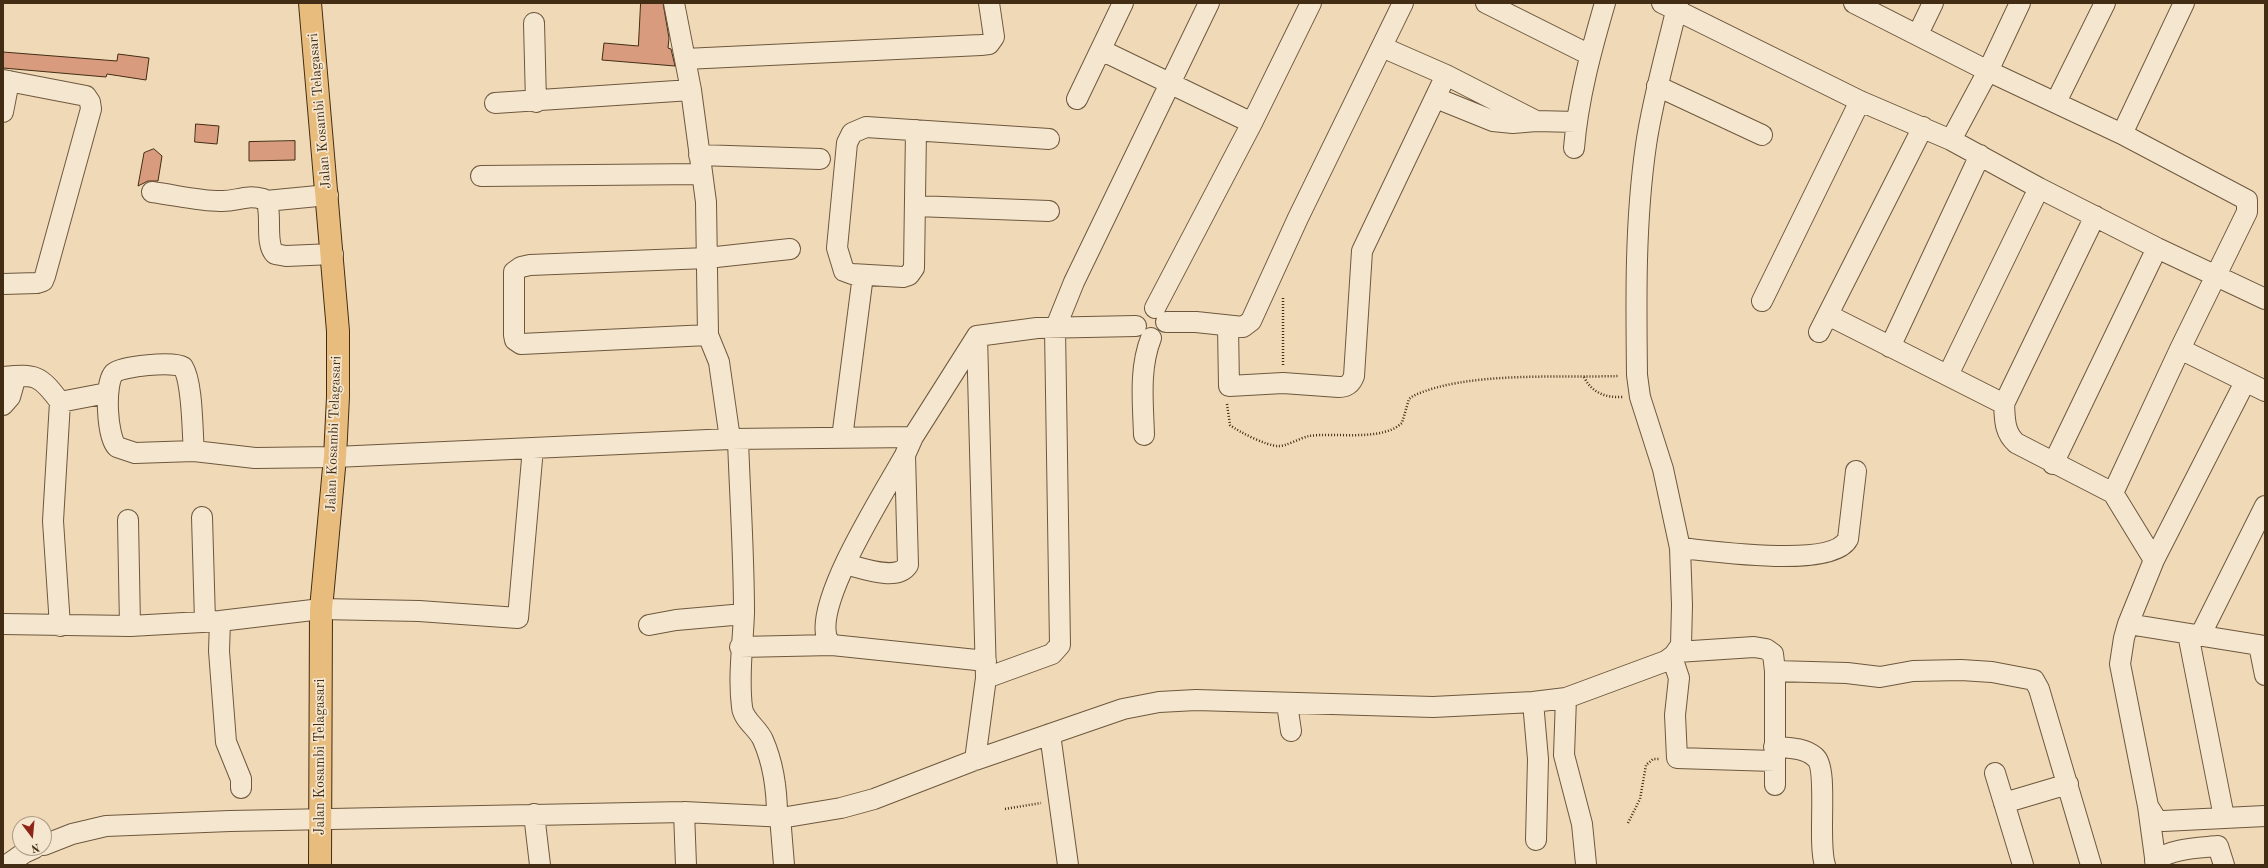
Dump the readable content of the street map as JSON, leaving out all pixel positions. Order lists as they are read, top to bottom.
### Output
{
  "streets": {
    "main road": ["Jalan Kosambi Telagasari"]
  },
  "north": "bottom"
}
